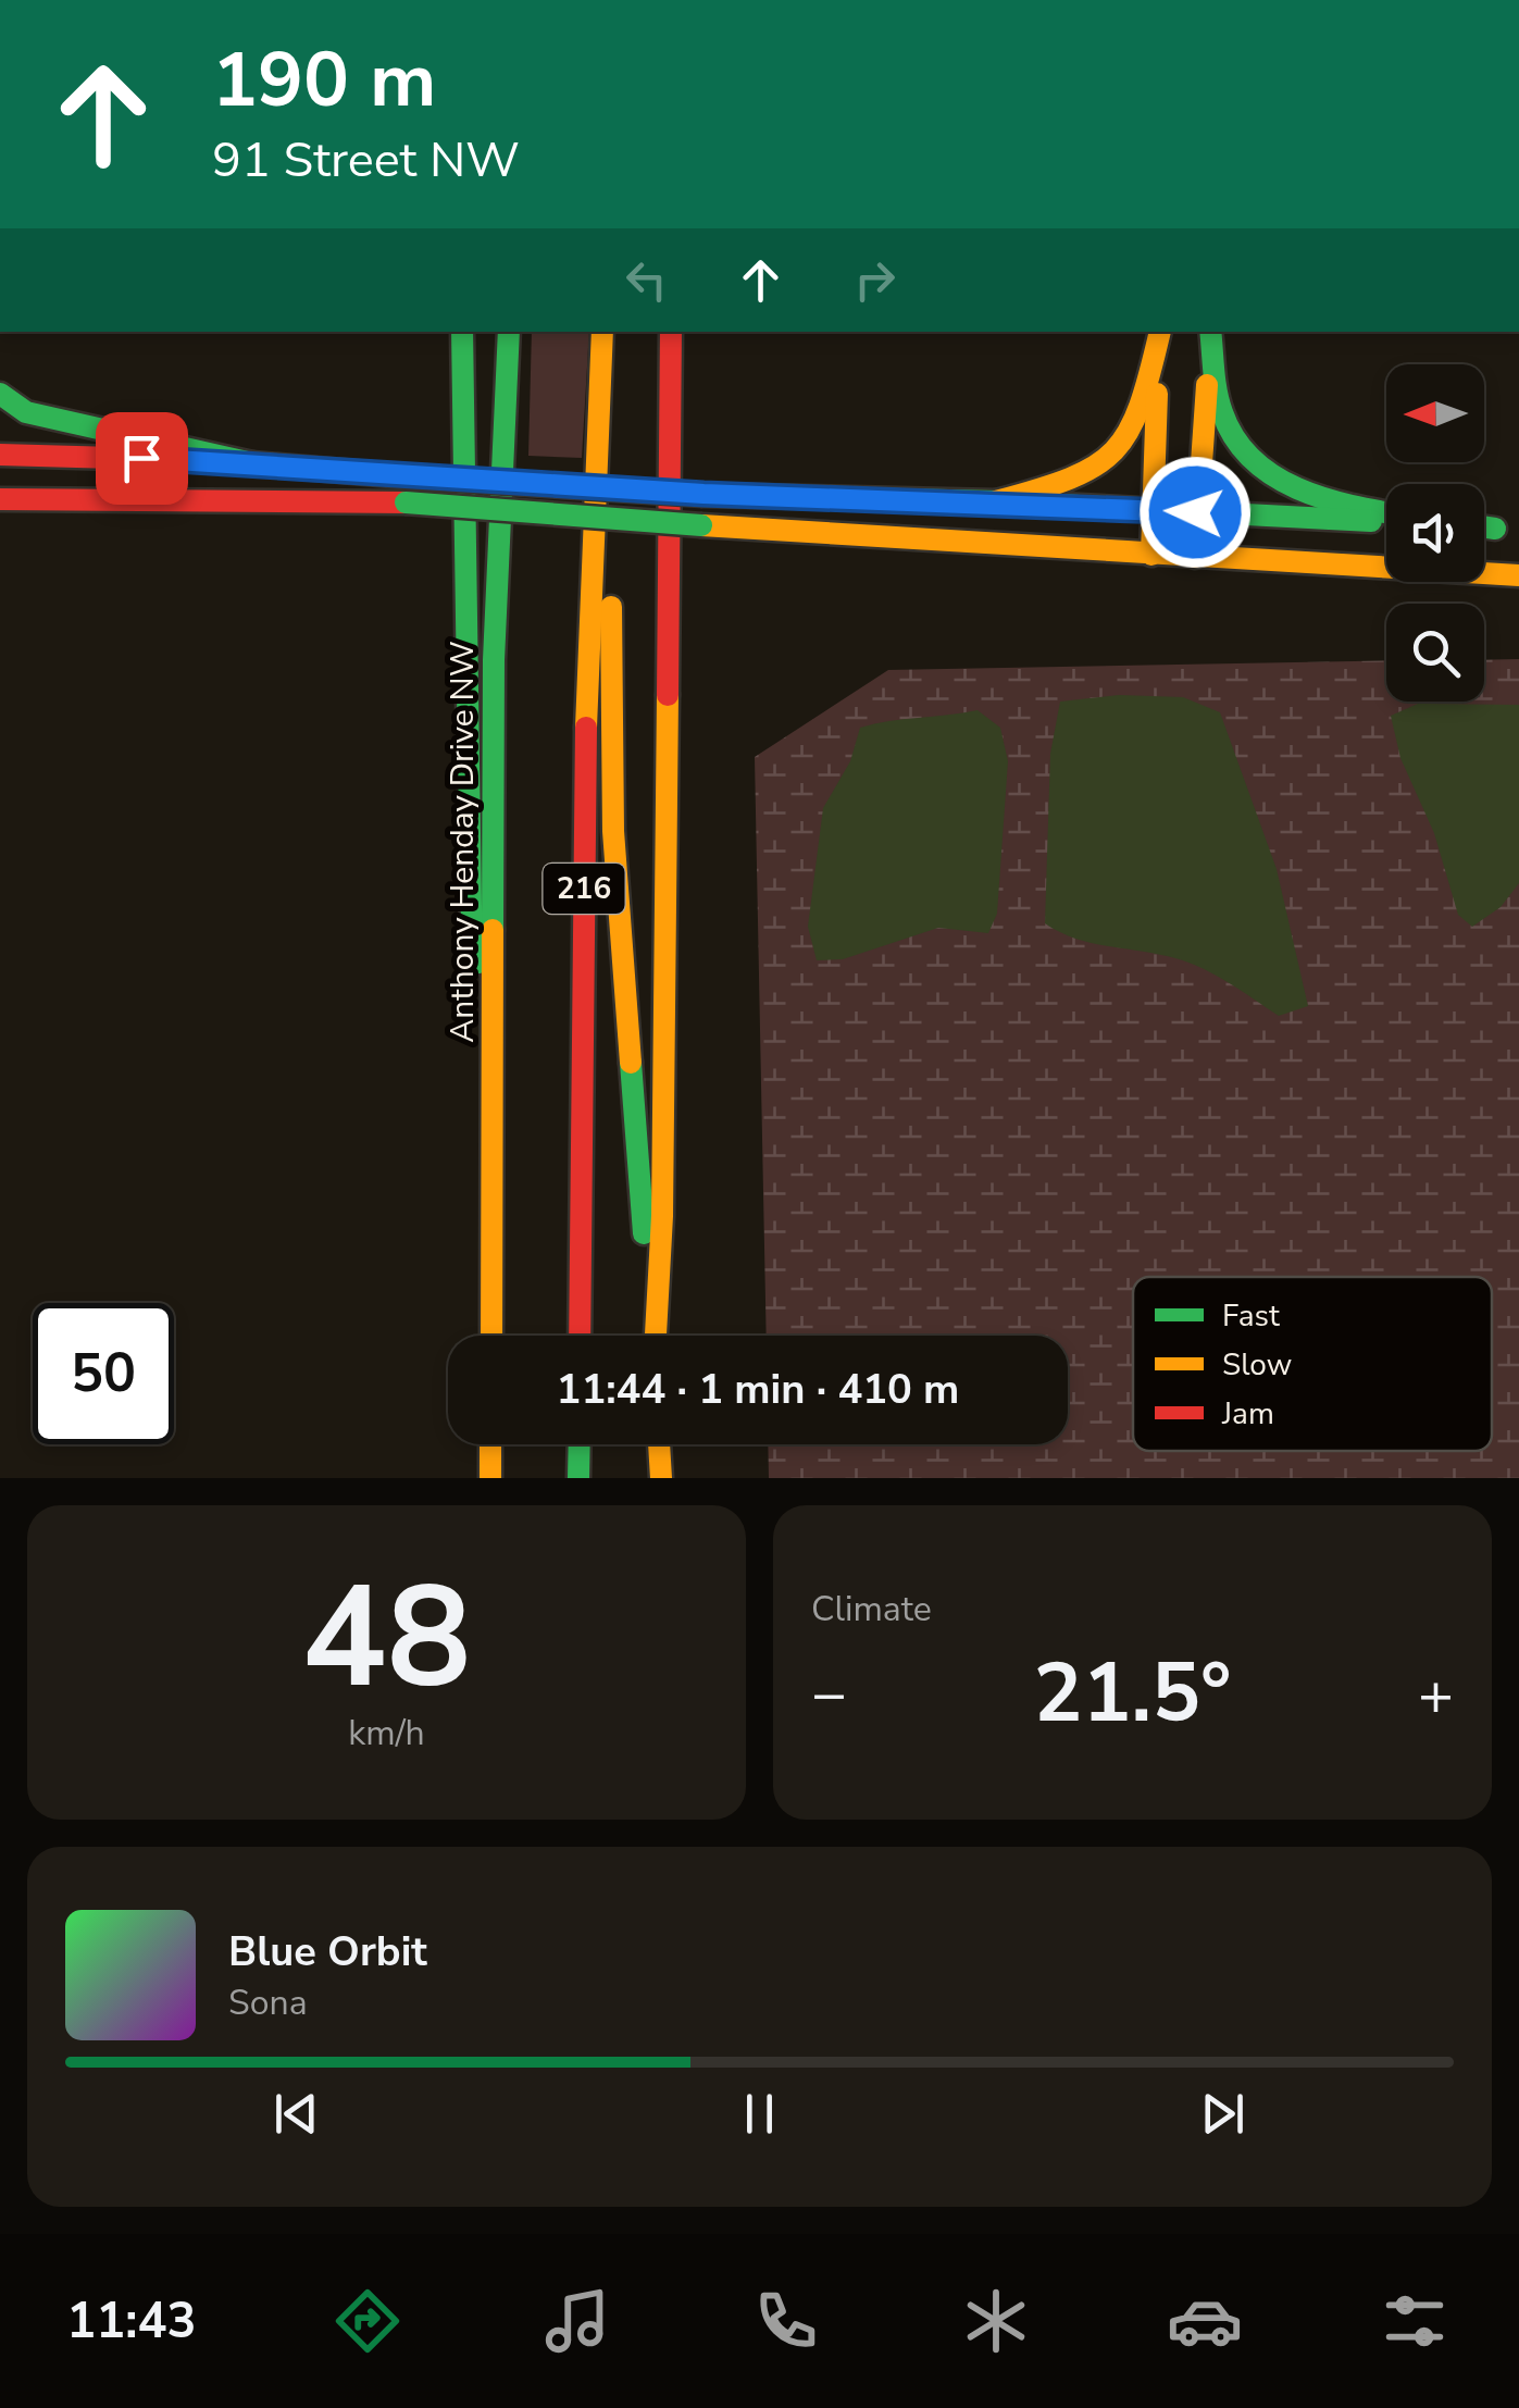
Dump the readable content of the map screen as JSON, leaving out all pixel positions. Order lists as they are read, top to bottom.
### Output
{
  "streets": {
    "main road": ["Anthony Henday Drive NW", "216"]
  },
  "legend": ["Fast", "Slow", "Jam"],
  "north": "left",
  "page": {
    "turn": ["190 m", "91 Street NW"],
    "limit": "50",
    "trip": "11:44 · 1 min · 410 m",
    "tile": [
      ["48", "km/h"],
      "Climate"
    ],
    "heat": ["−", "21.5°", "+"],
    "song": ["Blue Orbit", "Sona"],
    "tabs": "11:43"
  }
}
